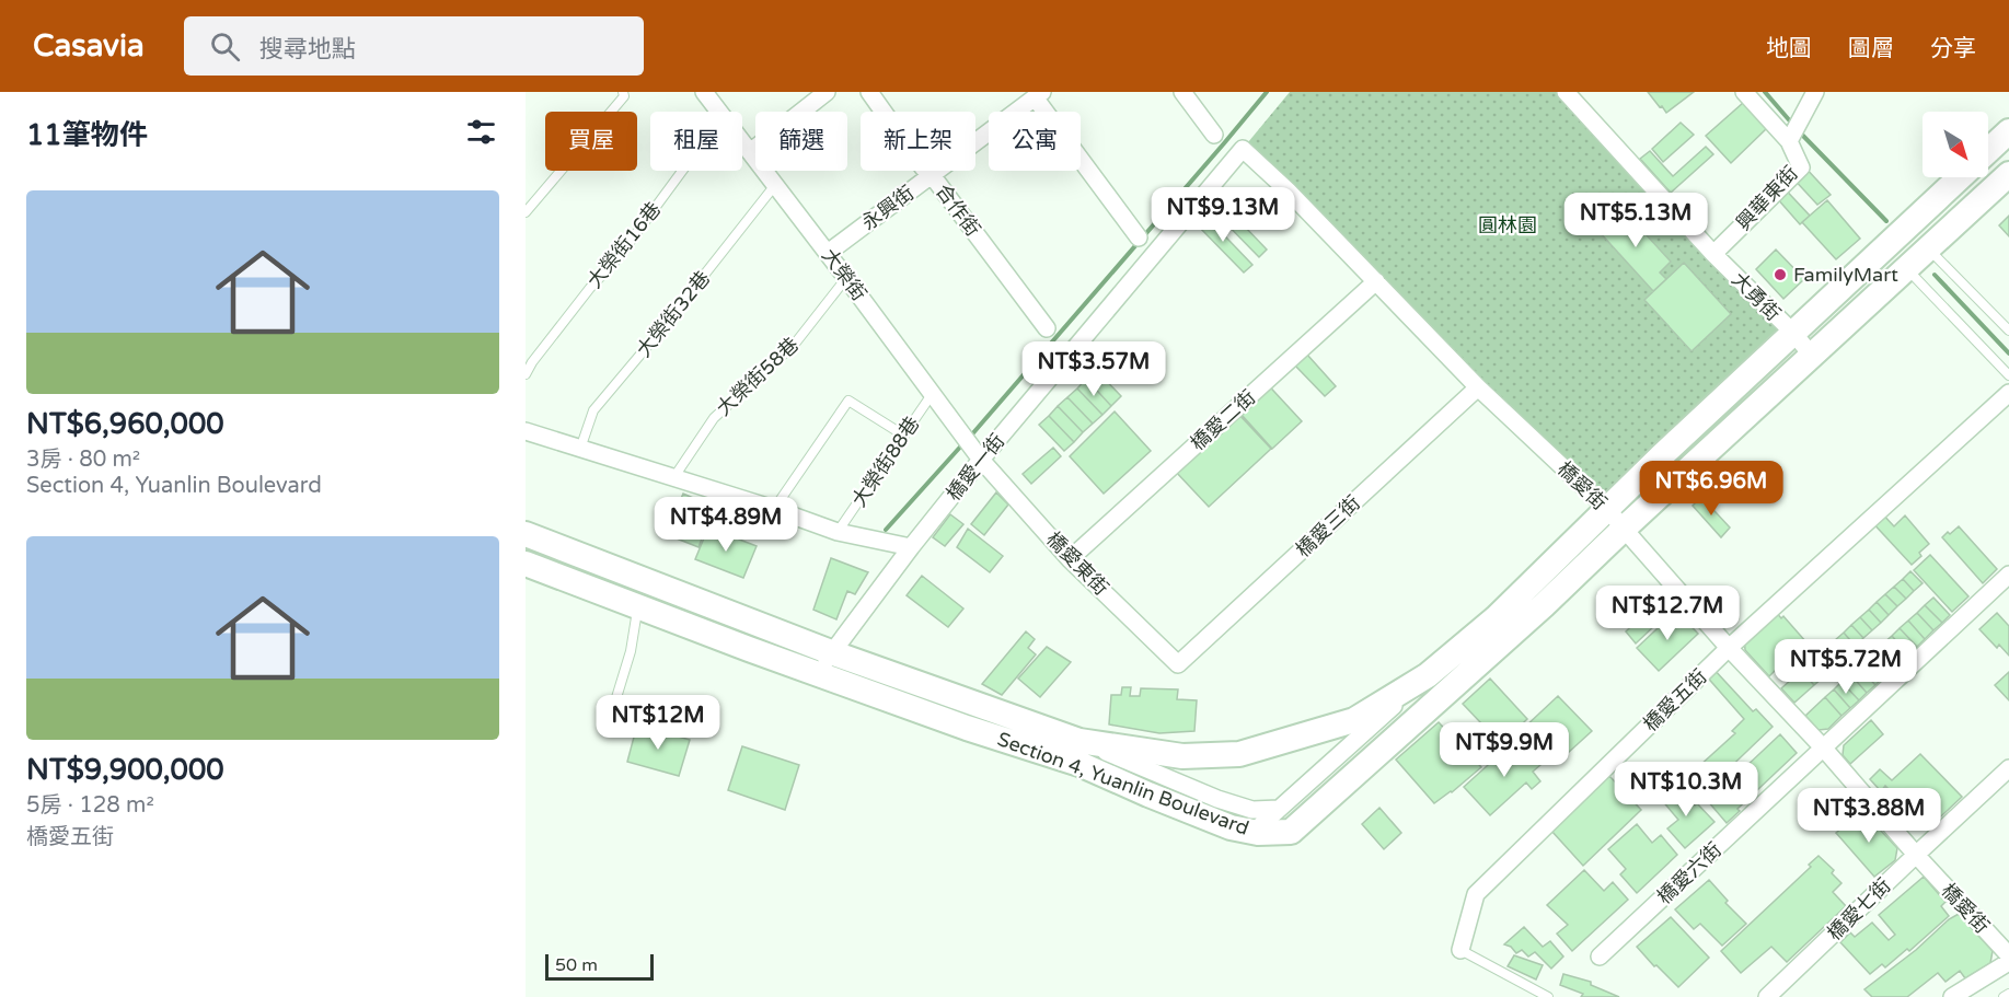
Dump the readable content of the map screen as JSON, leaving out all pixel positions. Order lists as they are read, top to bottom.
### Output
{
  "streets": {
    "main road": ["Section 4, Yuanlin Boulevard"],
    "street": [
      "興華東街",
      "永興街",
      "合作街",
      "大榮街",
      "大勇街",
      "橋愛二街",
      "橋愛一街",
      "橋愛街",
      "橋愛三街",
      "橋愛東街",
      "橋愛五街",
      "橋愛六街",
      "橋愛七街"
    ],
    "lane": [
      "大榮街16巷",
      "大榮街32巷",
      "大榮街58巷",
      "大榮街88巷"
    ]
  },
  "crossings": [
    ["興華東街", "大勇街"],
    ["永興街", "合作街"],
    ["永興街", "大榮街"],
    ["大榮街", "大榮街32巷"],
    ["大榮街", "大榮街58巷"],
    ["大榮街", "大榮街88巷"],
    ["大榮街", "橋愛一街"],
    ["大榮街", "橋愛東街"],
    ["大勇街", "Section 4, Yuanlin Boulevard"],
    ["橋愛二街", "橋愛街"],
    ["橋愛二街", "橋愛東街"],
    ["橋愛一街", "橋愛街"],
    ["橋愛一街", "橋愛東街"],
    ["橋愛一街", "Section 4, Yuanlin Boulevard"],
    ["橋愛街", "橋愛三街"],
    ["橋愛街", "橋愛五街"],
    ["橋愛街", "Section 4, Yuanlin Boulevard"],
    ["橋愛街", "橋愛六街"],
    ["橋愛街", "橋愛七街"],
    ["橋愛三街", "橋愛東街"]
  ],
  "parks": ["圓林園"],
  "places": ["FamilyMart"],
  "scale_bar": "50 m",
  "north": "bottom right",
  "page": {
    "header": "Casavia",
    "search": "搜尋地點",
    "nav": ["地圖", "圖層", "分享"],
    "heading": "11筆物件",
    "chip": [
      "買屋",
      "租屋",
      "篩選",
      "新上架",
      "公寓"
    ],
    "list": [
      {
        "name": "NT$6,960,000",
        "note": "3房 · 80 m² · Section 4, Yuanlin Boulevard"
      },
      {
        "name": "NT$9,900,000",
        "note": "5房 · 128 m² · 橋愛五街"
      }
    ],
    "price": [
      "NT$9.13M",
      "NT$5.13M",
      "NT$3.57M",
      "NT$6.96M",
      "NT$4.89M",
      "NT$12.7M",
      "NT$5.72M",
      "NT$12M",
      "NT$9.9M",
      "NT$10.3M",
      "NT$3.88M"
    ],
    "scale": "50 m"
  }
}
